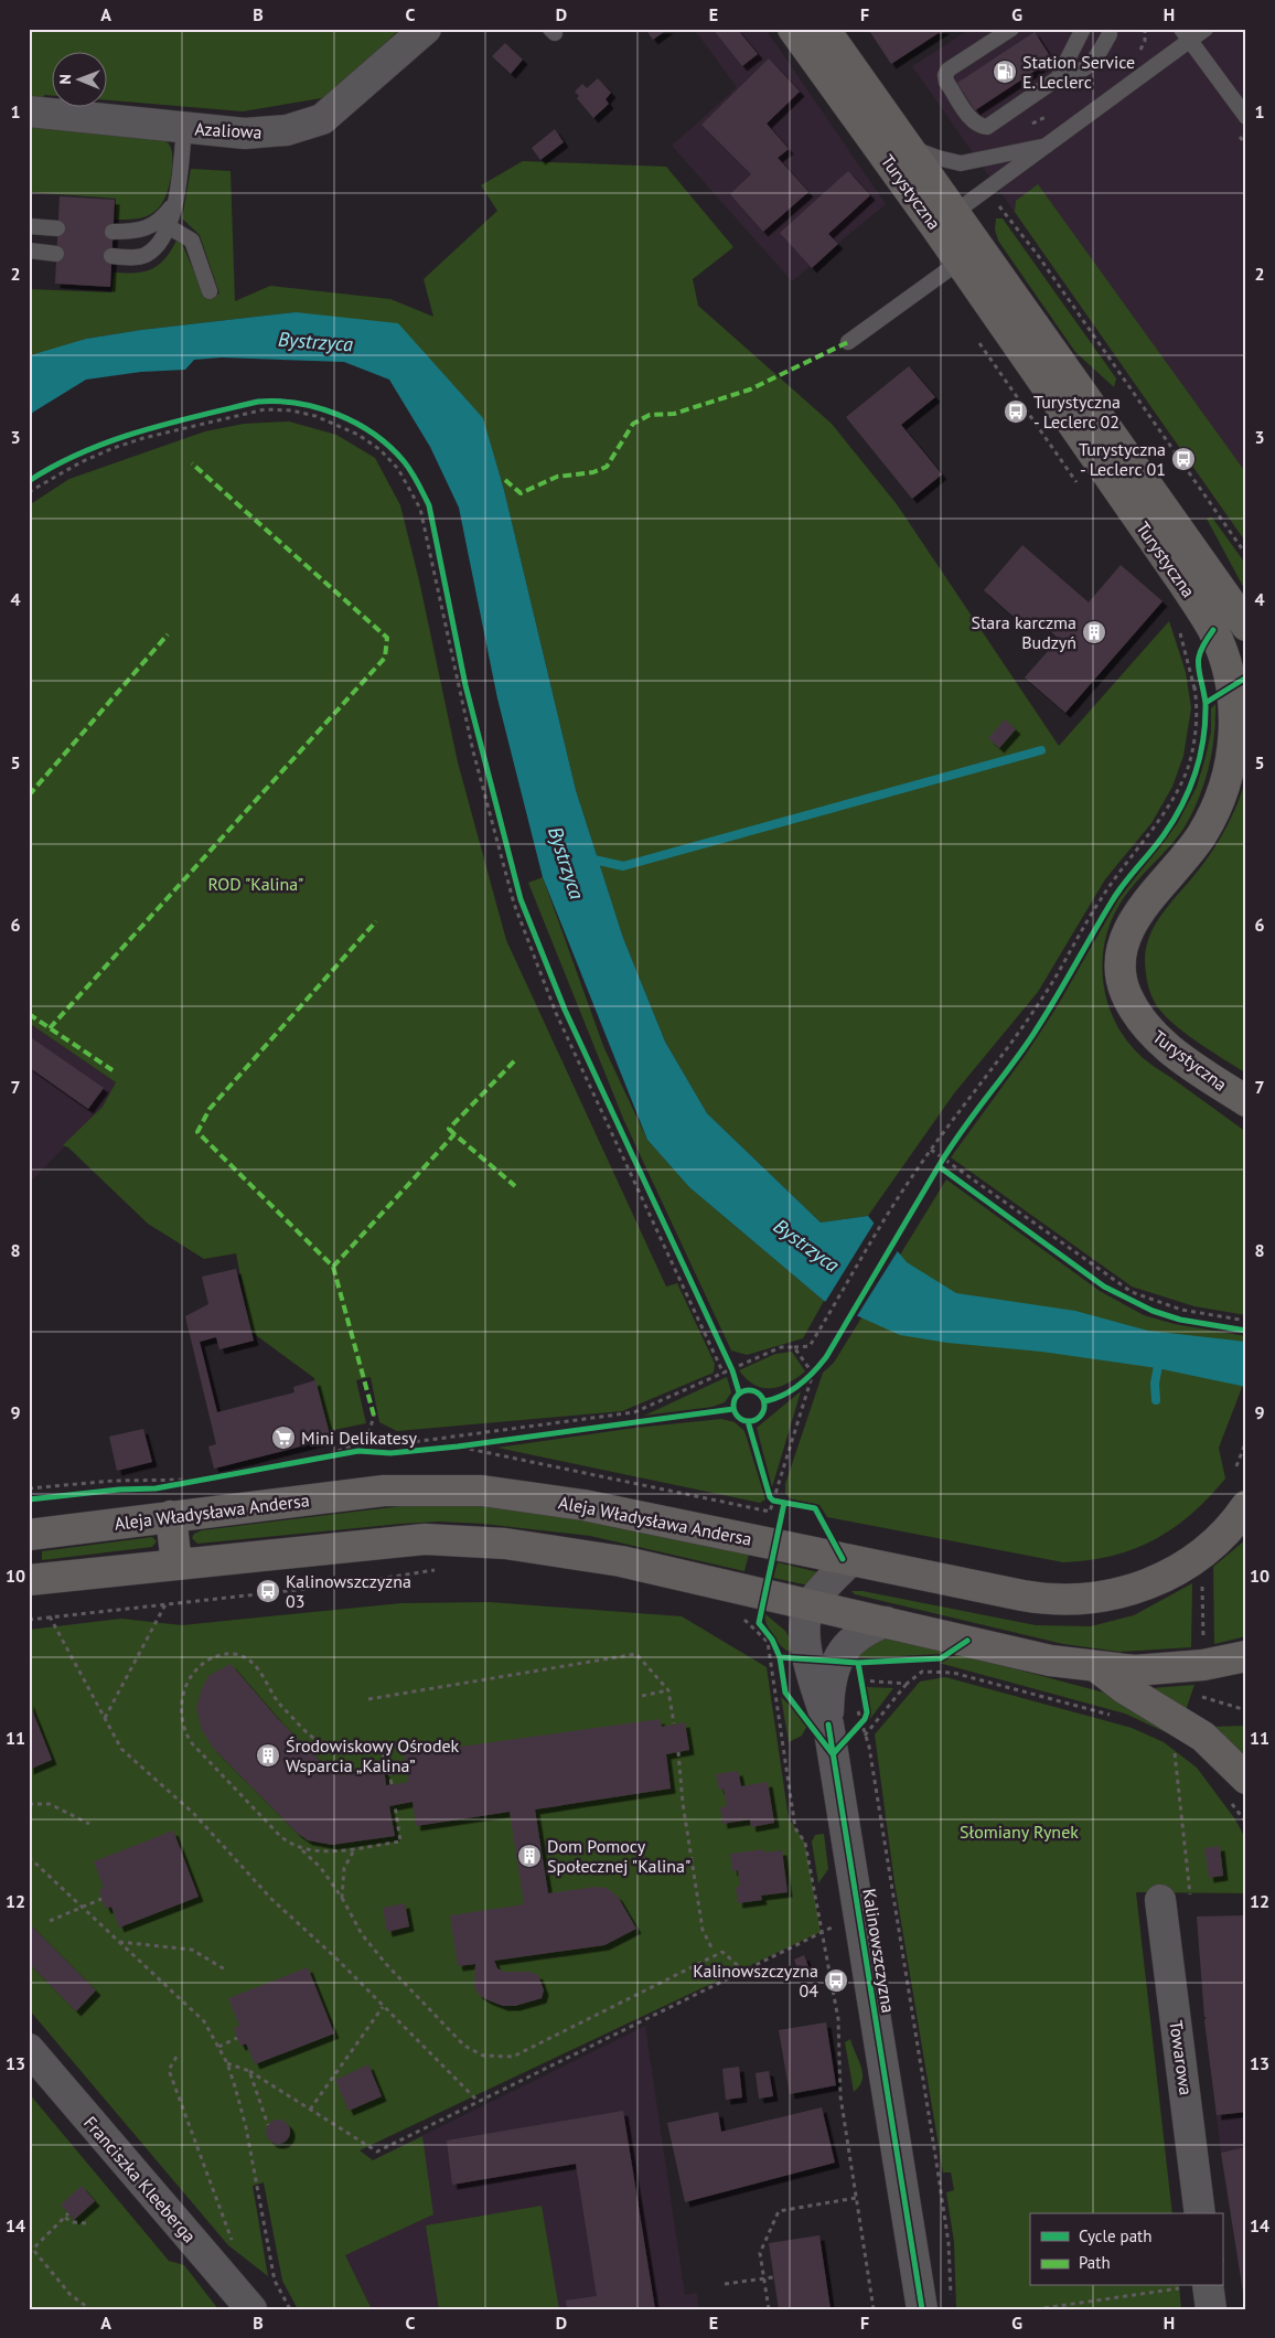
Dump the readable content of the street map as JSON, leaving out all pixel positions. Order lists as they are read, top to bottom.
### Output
{
  "streets": {
    "main road": ["Turystyczna", "Aleja Władysława Andersa"],
    "street": [
      "Azaliowa",
      "Kalinowszczyzna",
      "Towarowa",
      "Franciszka Kleeberga"
    ]
  },
  "water": ["Bystrzyca"],
  "parks": ["ROD \"Kalina\"", "Słomiany Rynek"],
  "places": {
    "fuel station": ["Station Service E. Leclerc"],
    "bus stop": [
      "Turystyczna - Leclerc 02",
      "Turystyczna - Leclerc 01",
      "Kalinowszczyzna 03",
      "Kalinowszczyzna 04"
    ],
    "building": ["Stara karczma Budzyń", "Środowiskowy Ośrodek Wsparcia „Kalina”", "Dom Pomocy Społecznej \"Kalina\""],
    "supermarket": ["Mini Delikatesy"]
  },
  "legend": ["Cycle path", "Path"],
  "north": "left",
  "grid": {
    "columns": [
      "A",
      "B",
      "C",
      "D",
      "E",
      "F",
      "G",
      "H"
    ],
    "rows": [
      "1",
      "2",
      "3",
      "4",
      "5",
      "6",
      "7",
      "8",
      "9",
      "10",
      "11",
      "12",
      "13",
      "14"
    ]
  }
}
